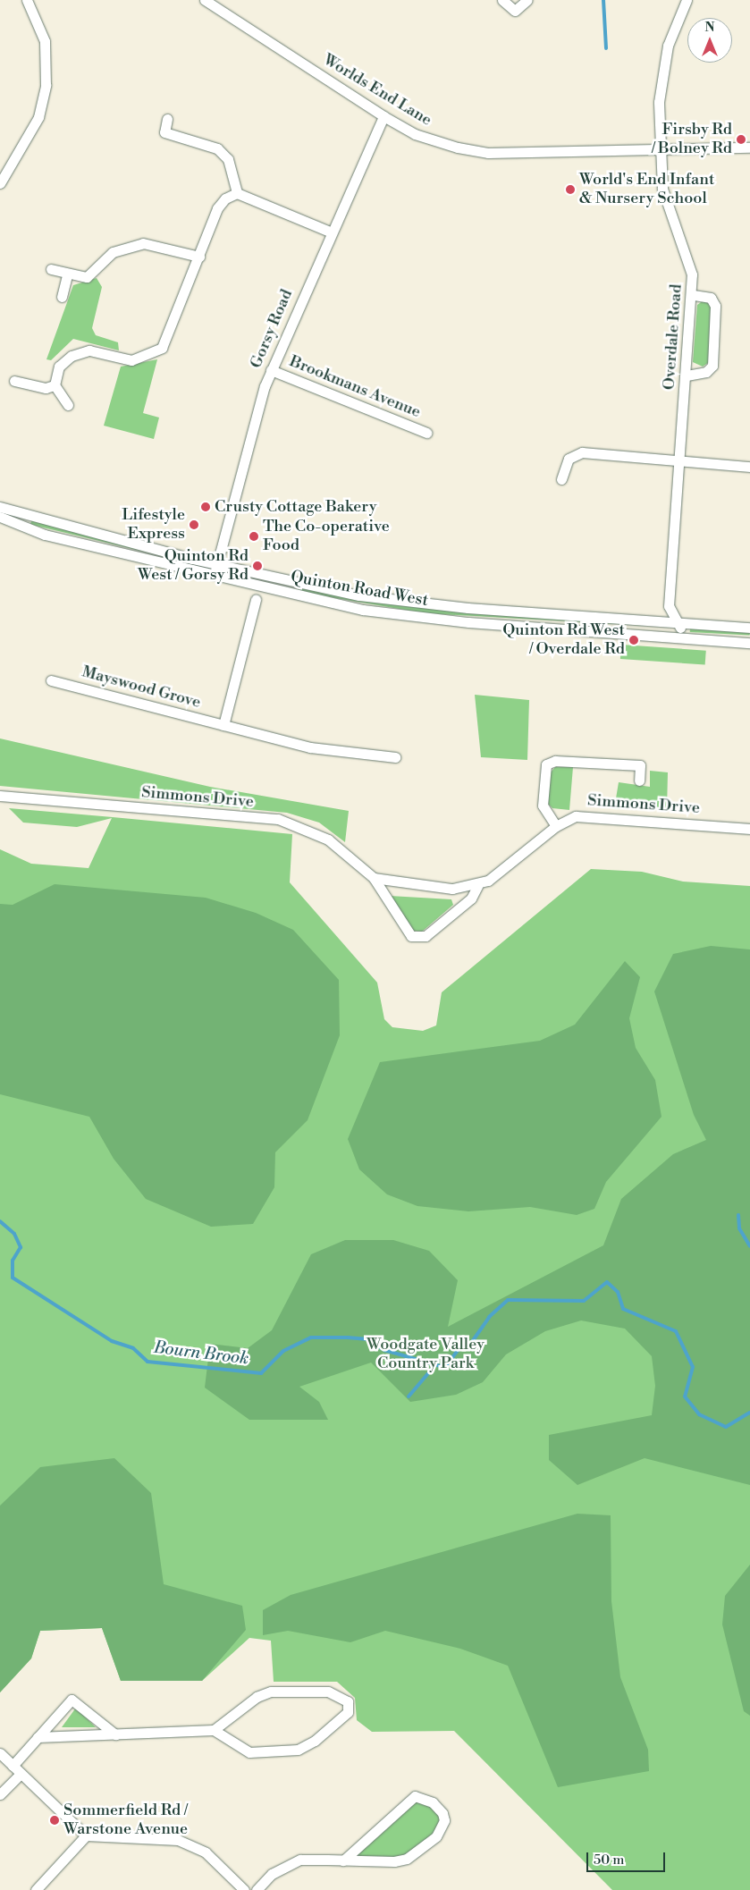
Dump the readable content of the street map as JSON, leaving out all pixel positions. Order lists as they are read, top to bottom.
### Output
{
  "streets": {
    "street": [
      "Worlds End Lane",
      "Gorsy Road",
      "Overdale Road",
      "Brookmans Avenue",
      "Quinton Road West",
      "Mayswood Grove",
      "Simmons Drive"
    ]
  },
  "crossings": [
    ["Worlds End Lane", "Gorsy Road"],
    ["Worlds End Lane", "Overdale Road"],
    ["Gorsy Road", "Brookmans Avenue"],
    ["Gorsy Road", "Quinton Road West"]
  ],
  "water": ["Bourn Brook"],
  "parks": ["Woodgate Valley Country Park"],
  "places": [
    "Firsby Rd / Bolney Rd",
    "World's End Infant & Nursery School",
    "Crusty Cottage Bakery",
    "Lifestyle Express",
    "The Co-operative Food",
    "Quinton Rd West / Gorsy Rd",
    "Quinton Rd West / Overdale Rd",
    "Sommerfield Rd / Warstone Avenue"
  ],
  "scale_bar": "50 m",
  "north": "top"
}
